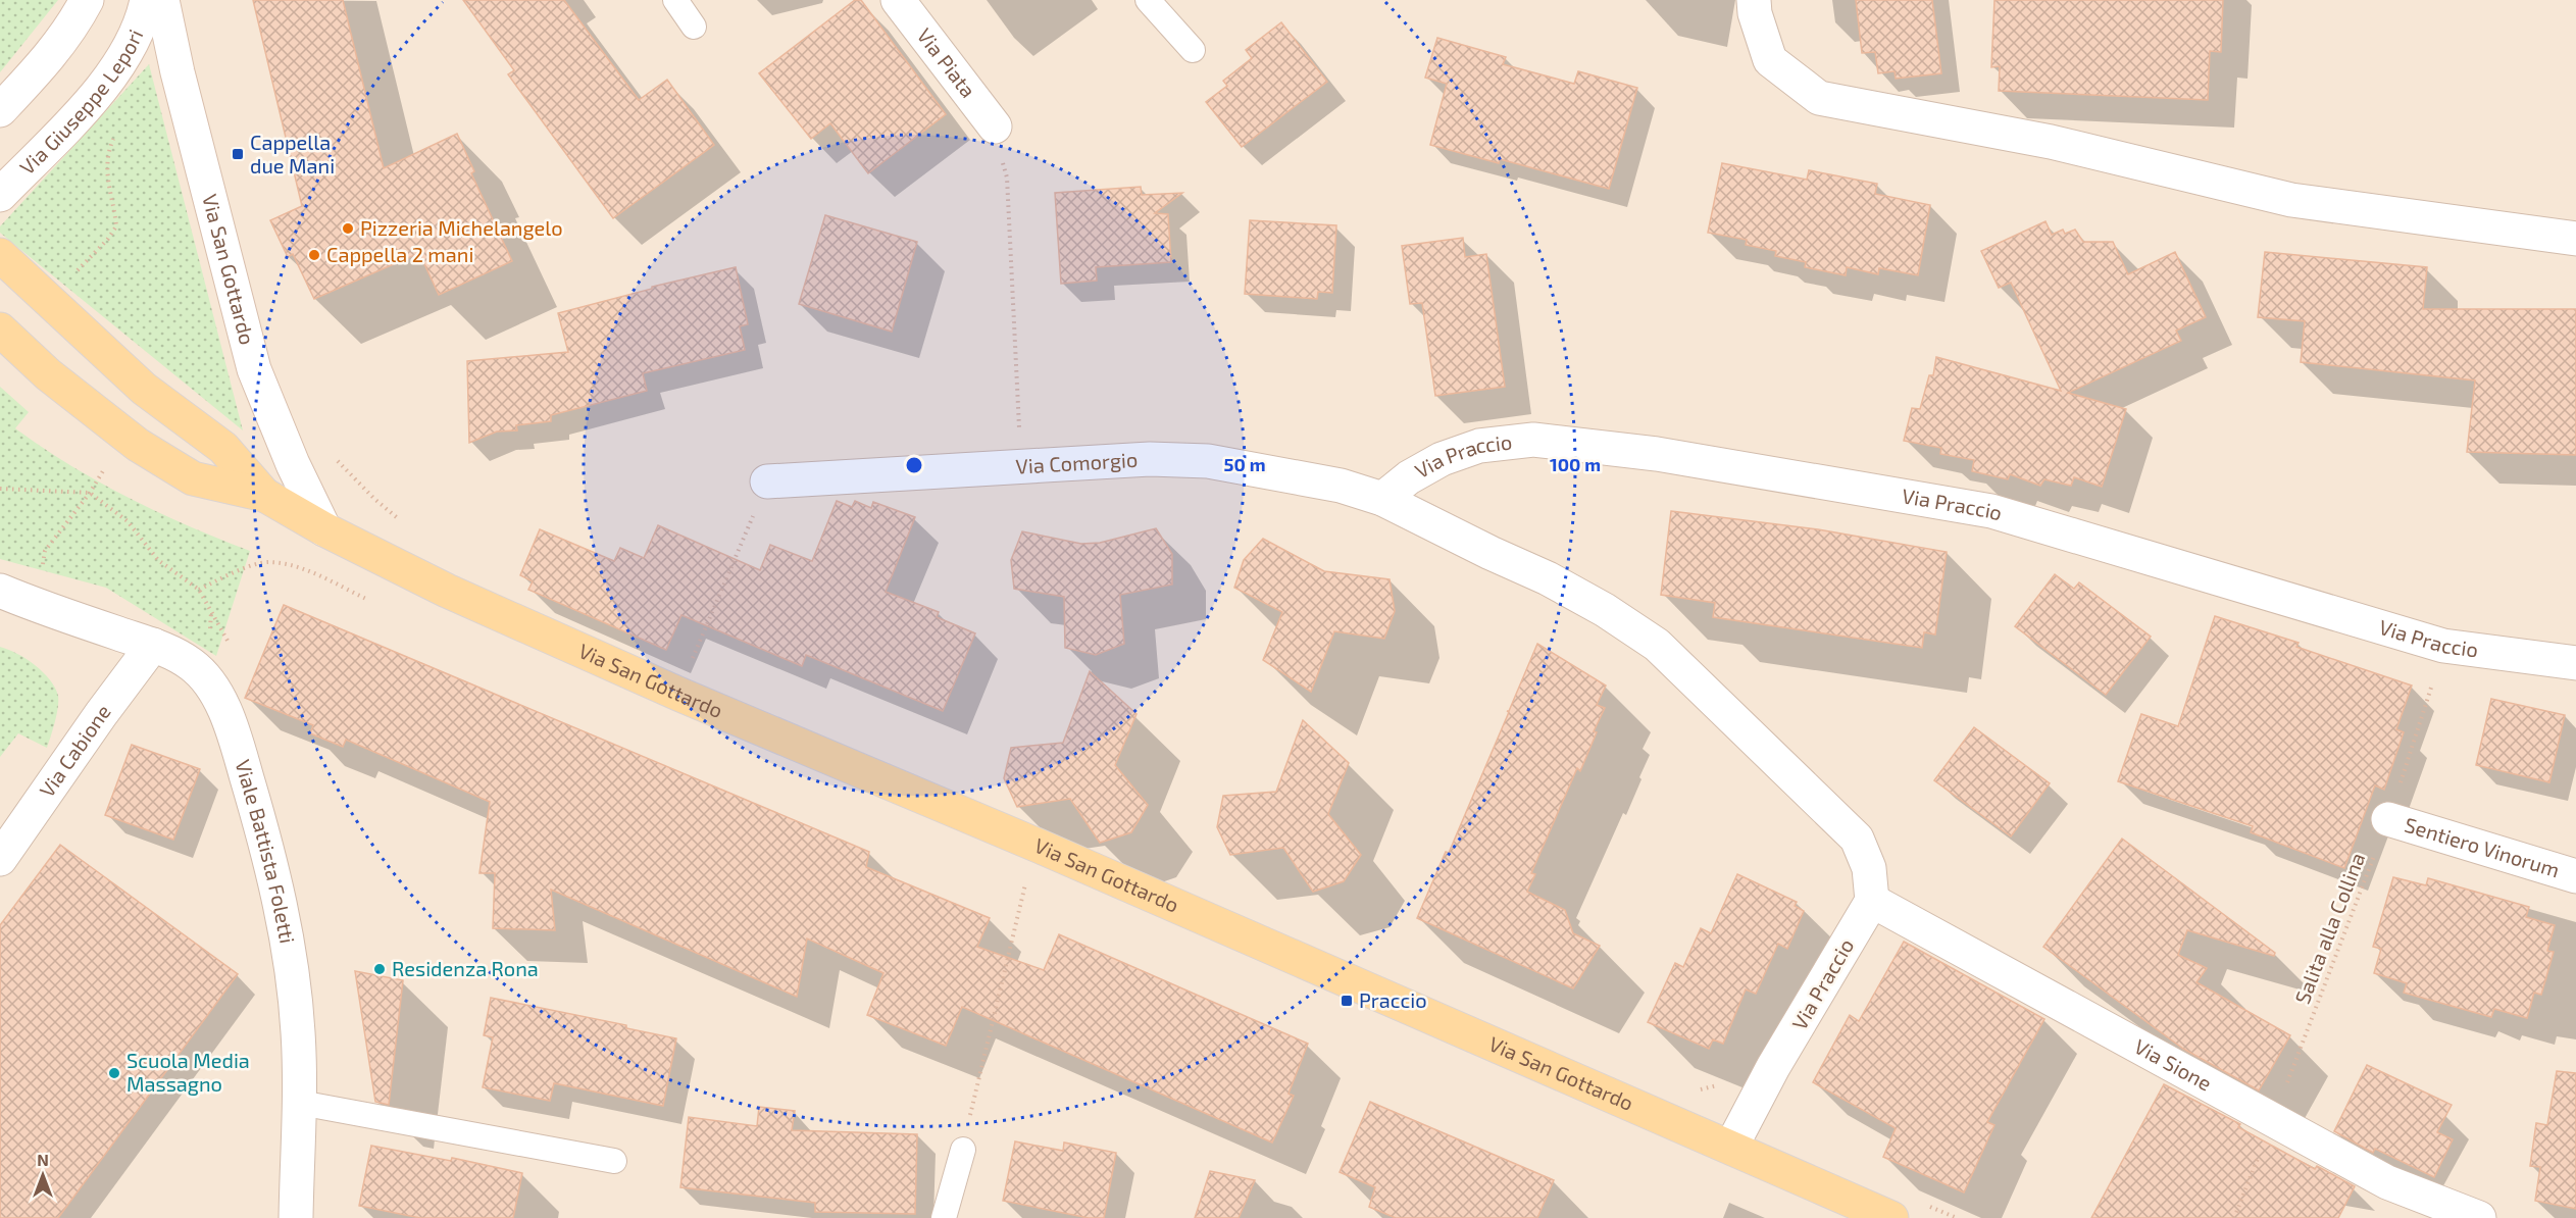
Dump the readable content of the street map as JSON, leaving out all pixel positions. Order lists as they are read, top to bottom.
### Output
{
  "streets": {
    "main road": ["Via San Gottardo"],
    "street": [
      "Via Piata",
      "Via Giuseppe Lepori",
      "Via Praccio",
      "Via Comorgio",
      "Via Cabione",
      "Sentiero Vinorum",
      "Viale Battista Foletti",
      "Via Sione"
    ],
    "path": ["Salita alla Collina"]
  },
  "crossings": [
    ["Via San Gottardo", "Via Praccio"],
    ["Via Praccio", "Via Comorgio"],
    ["Via Praccio", "Salita alla Collina"],
    ["Via Praccio", "Via Sione"],
    ["Via Cabione", "Viale Battista Foletti"],
    ["Sentiero Vinorum", "Salita alla Collina"],
    ["Salita alla Collina", "Via Sione"]
  ],
  "places": {
    "transit": ["Cappella due Mani", "Praccio"],
    "other": [
      "Pizzeria Michelangelo",
      "Cappella 2 mani",
      "Residenza Rona",
      "Scuola Media Massagno"
    ]
  },
  "north": "top",
  "rings": ["50 m", "100 m"]
}
